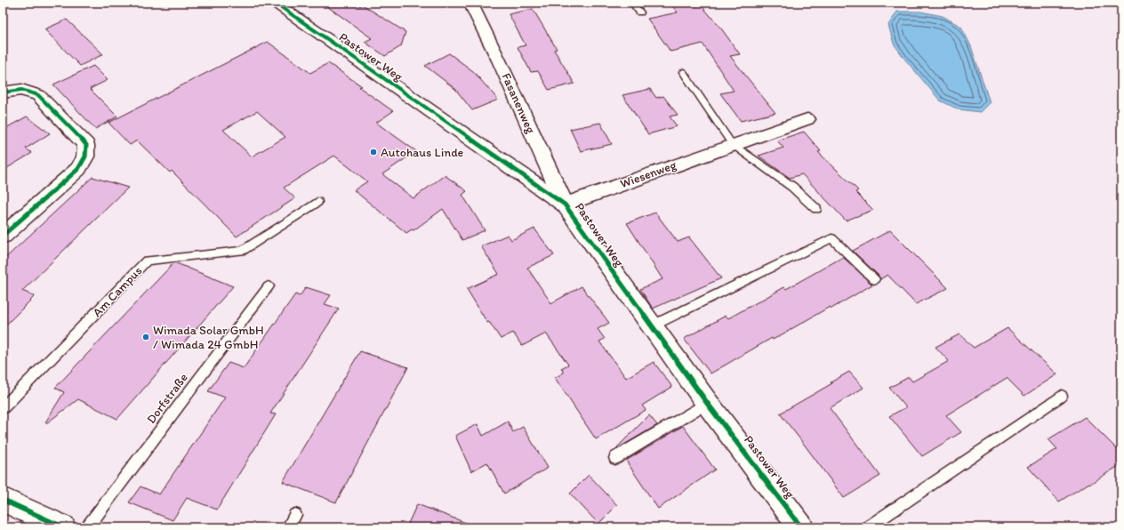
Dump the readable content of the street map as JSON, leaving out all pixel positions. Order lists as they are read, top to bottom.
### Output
{
  "streets": {
    "street": ["Pastower Weg", "Fasanenweg", "Wiesenweg"],
    "lane": ["Am Campus", "Dorfstraße"]
  },
  "crossings": [
    ["Pastower Weg", "Fasanenweg"],
    ["Pastower Weg", "Wiesenweg"],
    ["Fasanenweg", "Wiesenweg"]
  ],
  "places": ["Autohaus Linde", "Wimada Solar GmbH / Wimada 24 GmbH"]
}
